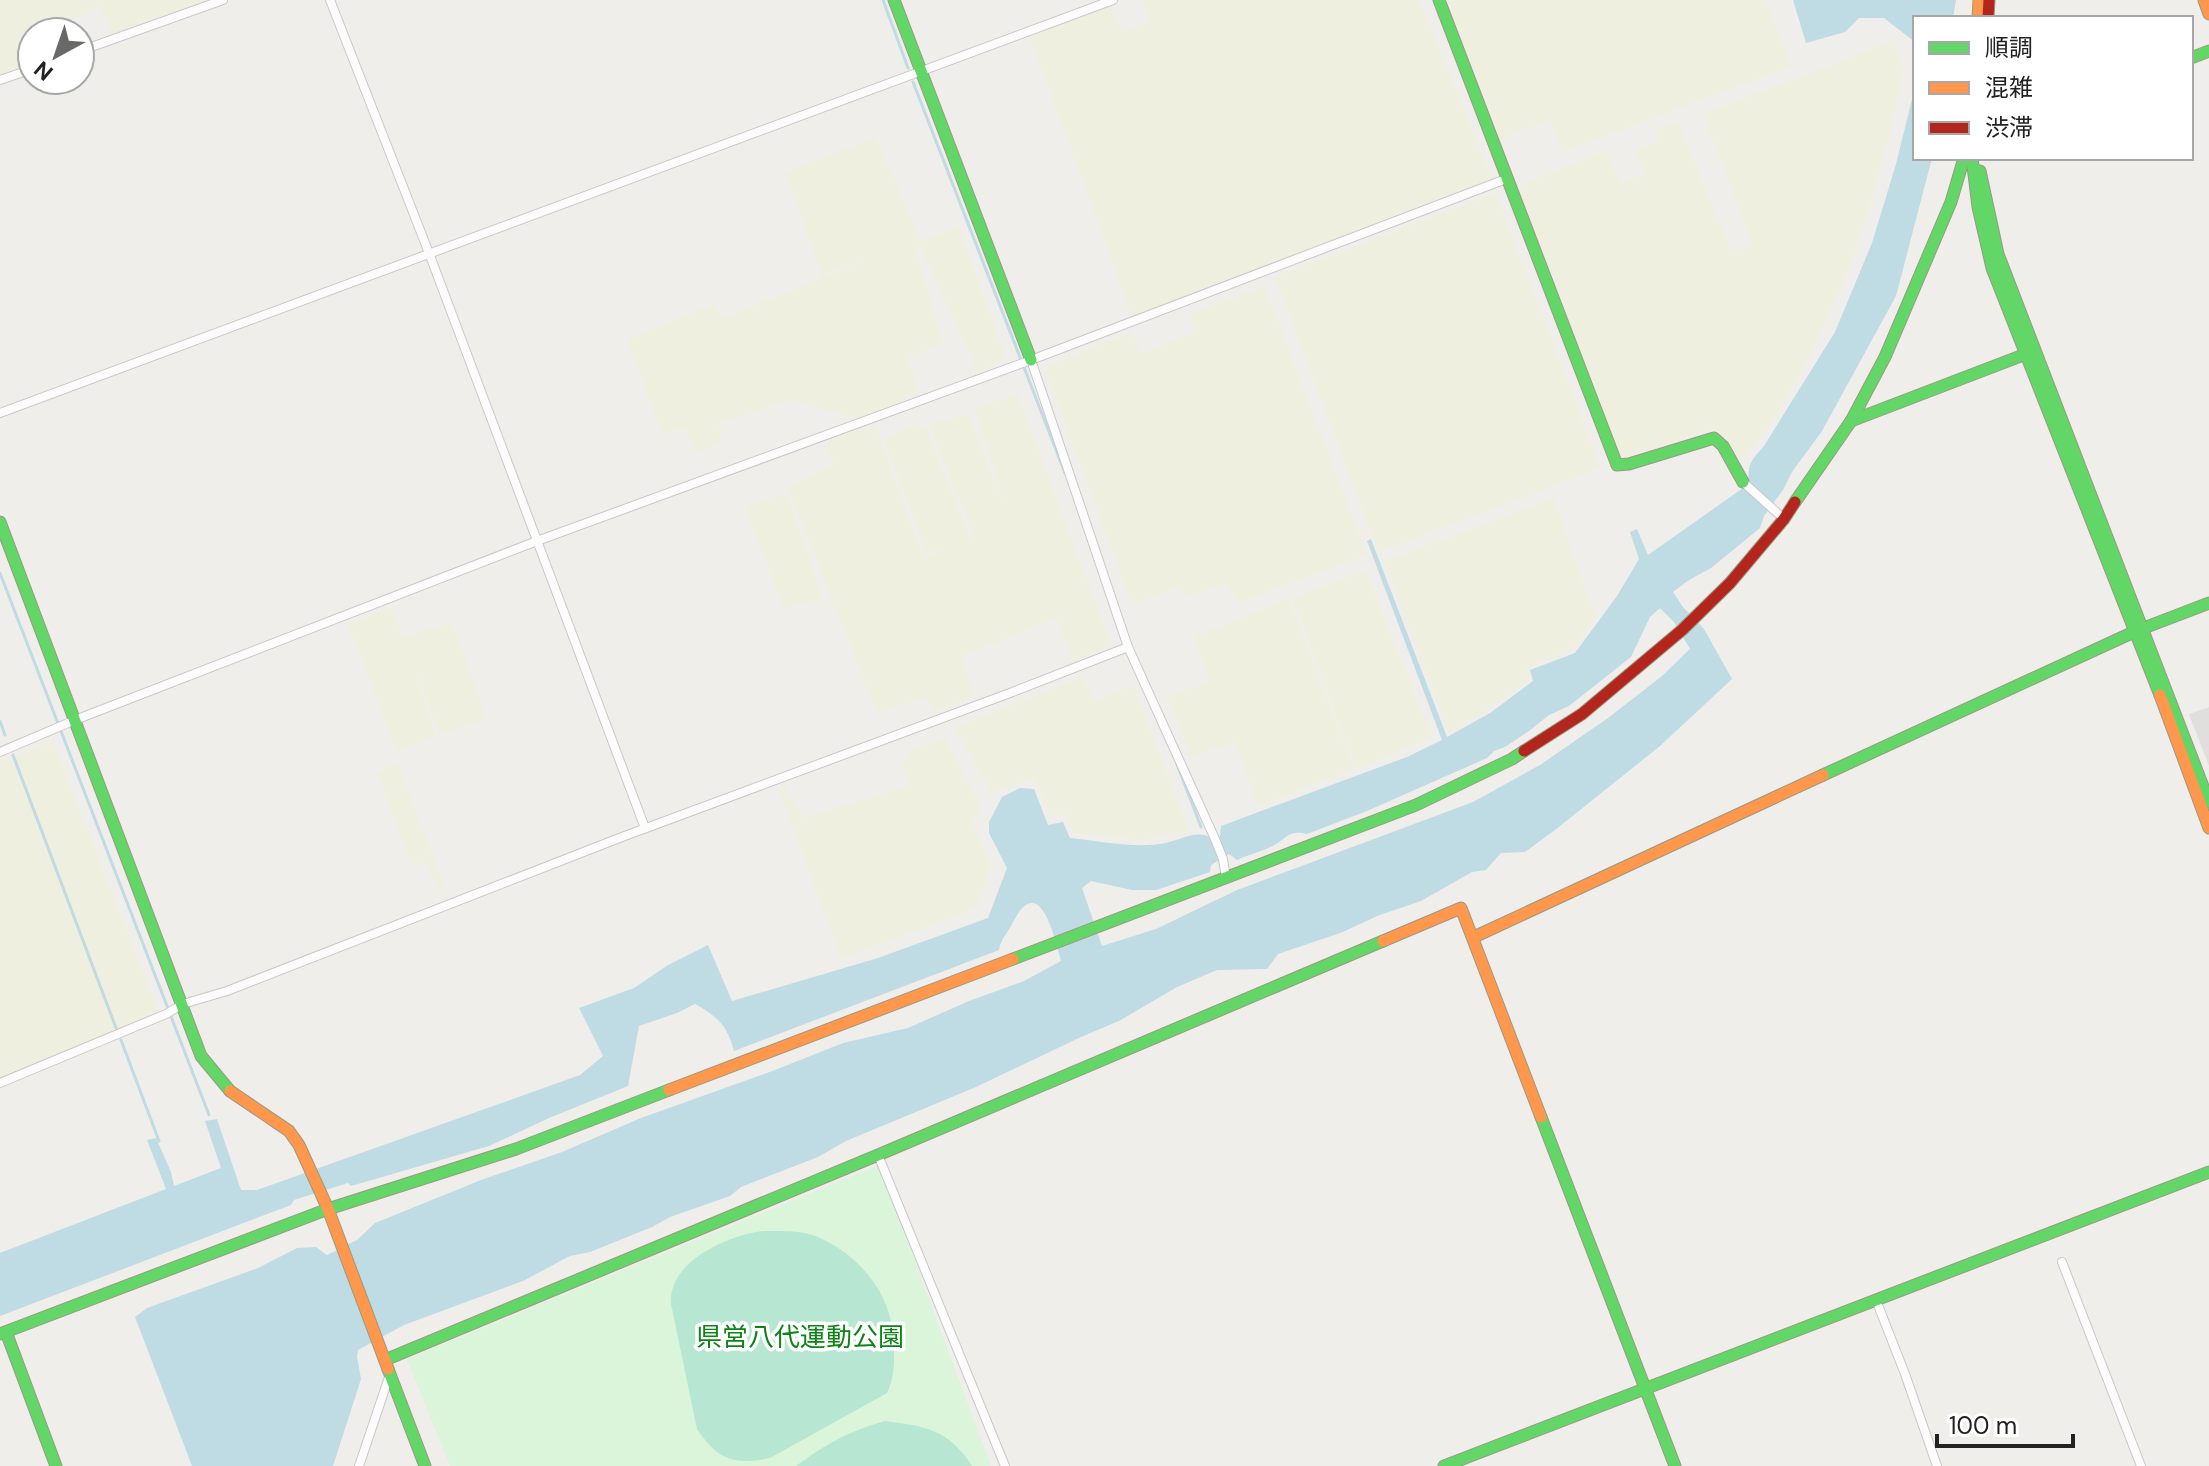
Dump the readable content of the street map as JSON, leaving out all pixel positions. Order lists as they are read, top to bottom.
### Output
{
  "parks": ["県営八代運動公園"],
  "legend": ["順調", "混雑", "渋滞"],
  "scale_bar": "100 m",
  "north": "bottom left"
}
